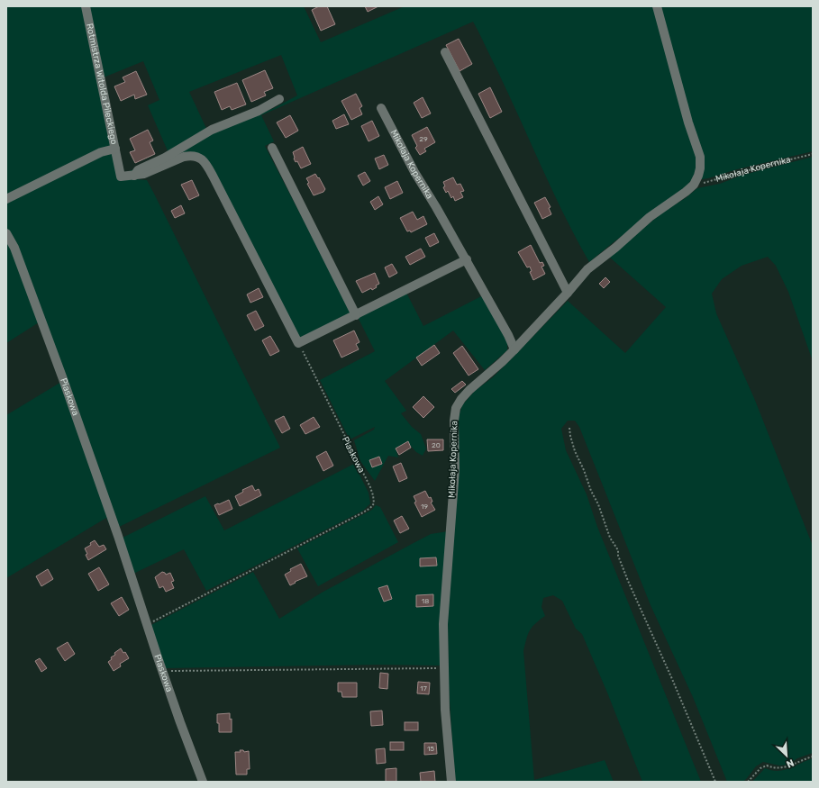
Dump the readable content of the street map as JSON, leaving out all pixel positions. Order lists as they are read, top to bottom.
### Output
{
  "streets": {
    "street": ["Rotmistrza Witolda Pileckiego", "Mikołaja Kopernika", "Piaskowa"]
  },
  "house_numbers": [
    "29",
    "20",
    "19",
    "18",
    "17",
    "15"
  ],
  "north": "bottom right"
}
